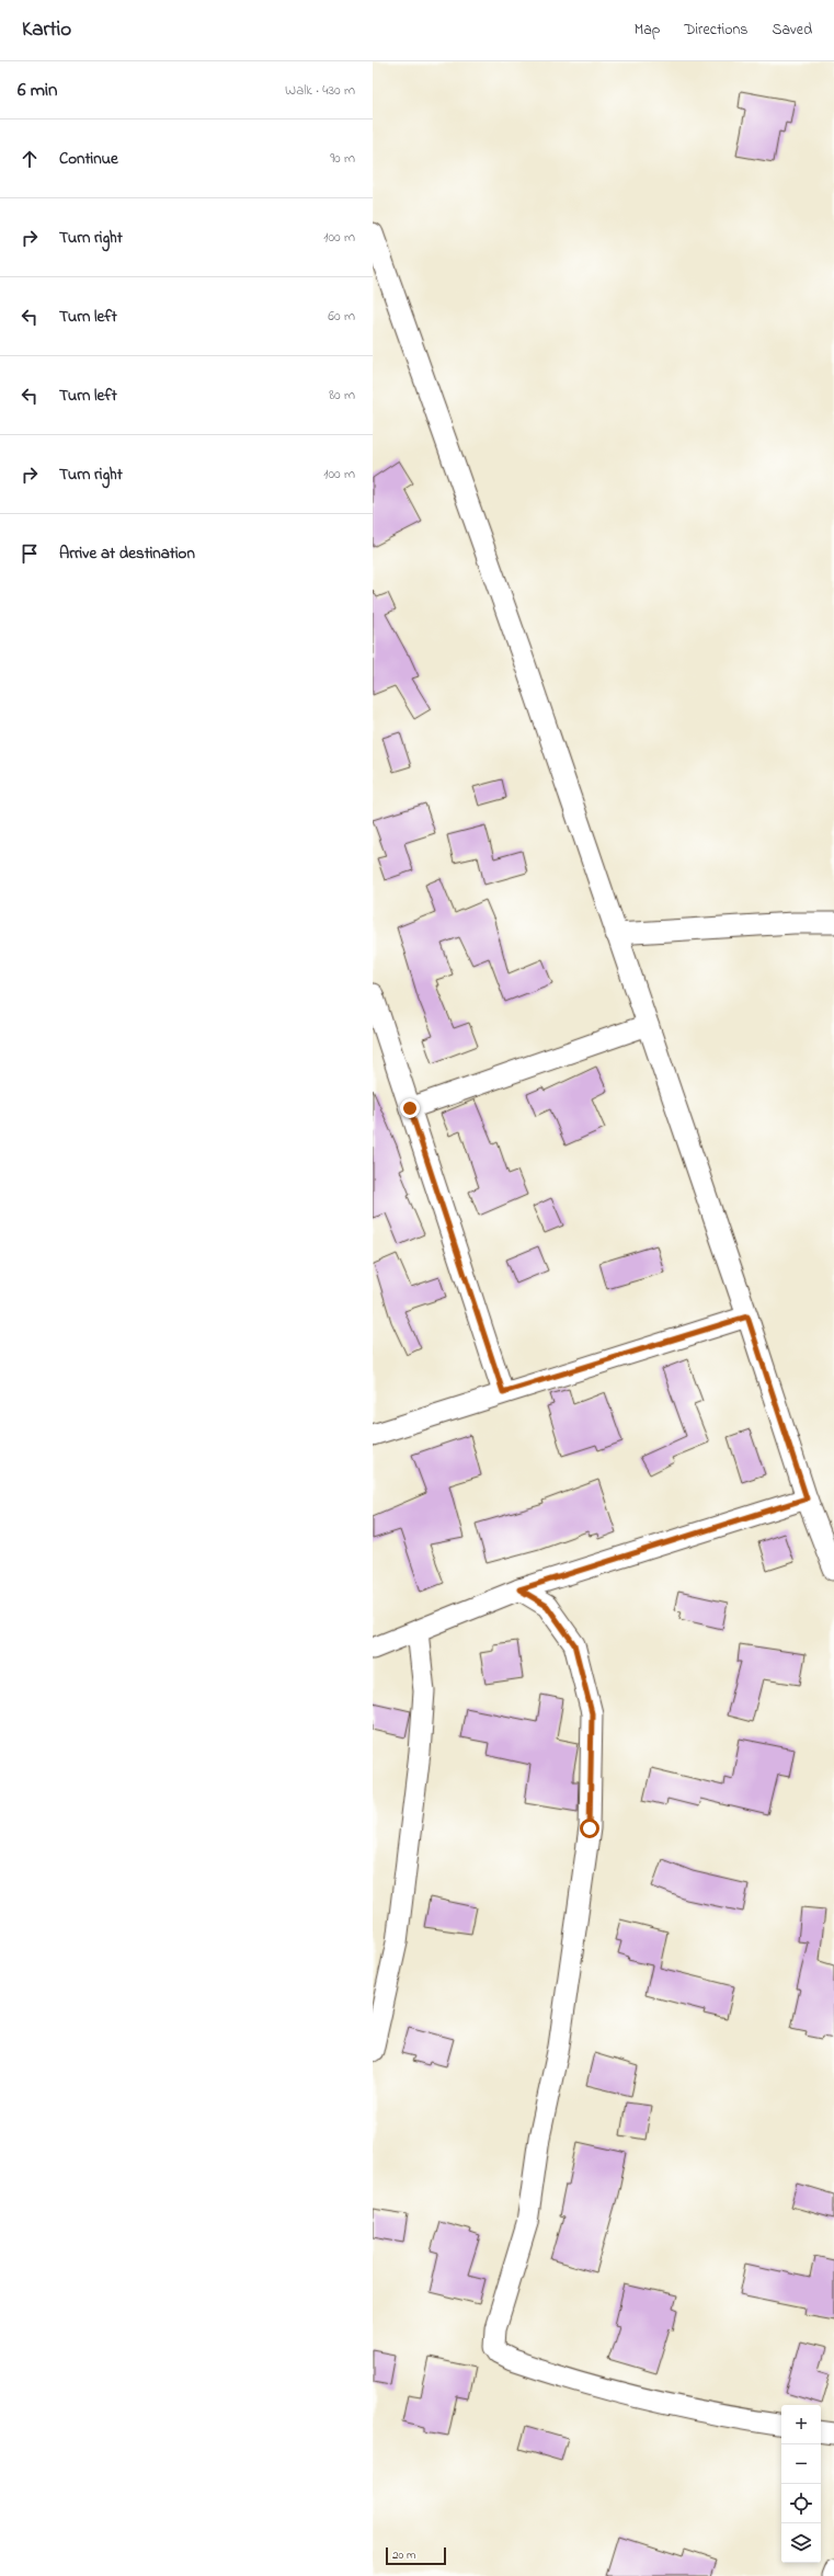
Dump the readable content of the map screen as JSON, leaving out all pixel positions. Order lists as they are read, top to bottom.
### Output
{
  "scale_bar": "20 m",
  "page": {
    "header": "Kartio",
    "nav": ["Map", "Directions", "Saved"],
    "heading": ["6 min", "Walk · 430 m"],
    "list": [
      ["Continue", "90 m"],
      ["Turn right", "100 m"],
      ["Turn left", "60 m"],
      ["Turn left", "80 m"],
      ["Turn right", "100 m"],
      "Arrive at destination"
    ],
    "map_buttons": ["+", "−"],
    "scale": "20 m"
  }
}
